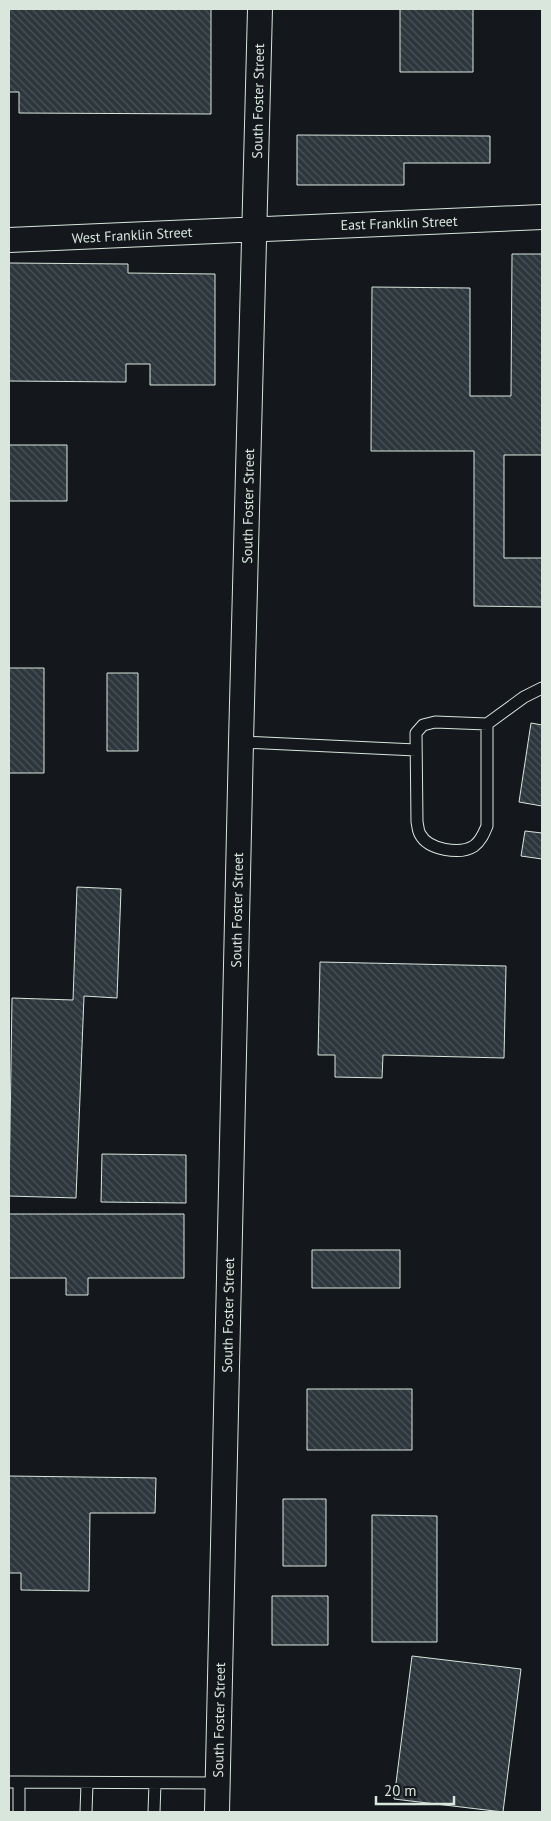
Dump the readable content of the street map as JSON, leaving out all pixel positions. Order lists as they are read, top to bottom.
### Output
{
  "streets": {
    "street": ["South Foster Street", "East Franklin Street", "West Franklin Street"]
  },
  "crossings": [
    ["South Foster Street", "East Franklin Street"],
    ["South Foster Street", "West Franklin Street"],
    ["East Franklin Street", "West Franklin Street"]
  ],
  "scale_bar": "20 m"
}
